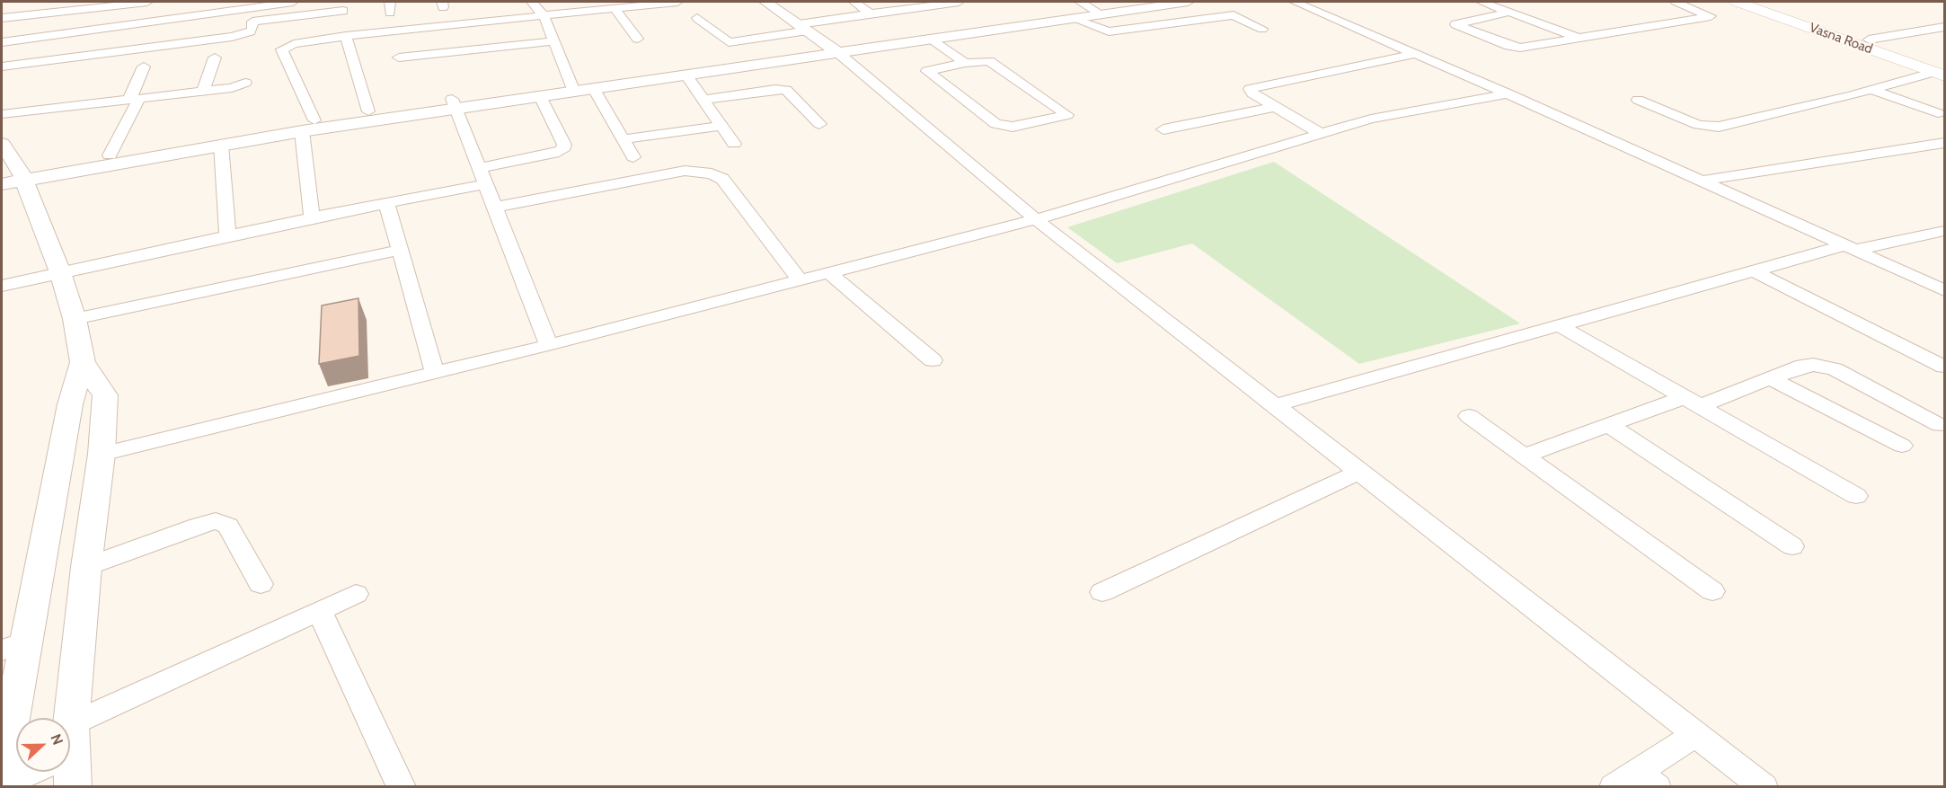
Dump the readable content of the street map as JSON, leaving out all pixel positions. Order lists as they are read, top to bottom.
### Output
{
  "streets": {
    "main road": ["Vasna Road"]
  },
  "north": "right"
}
